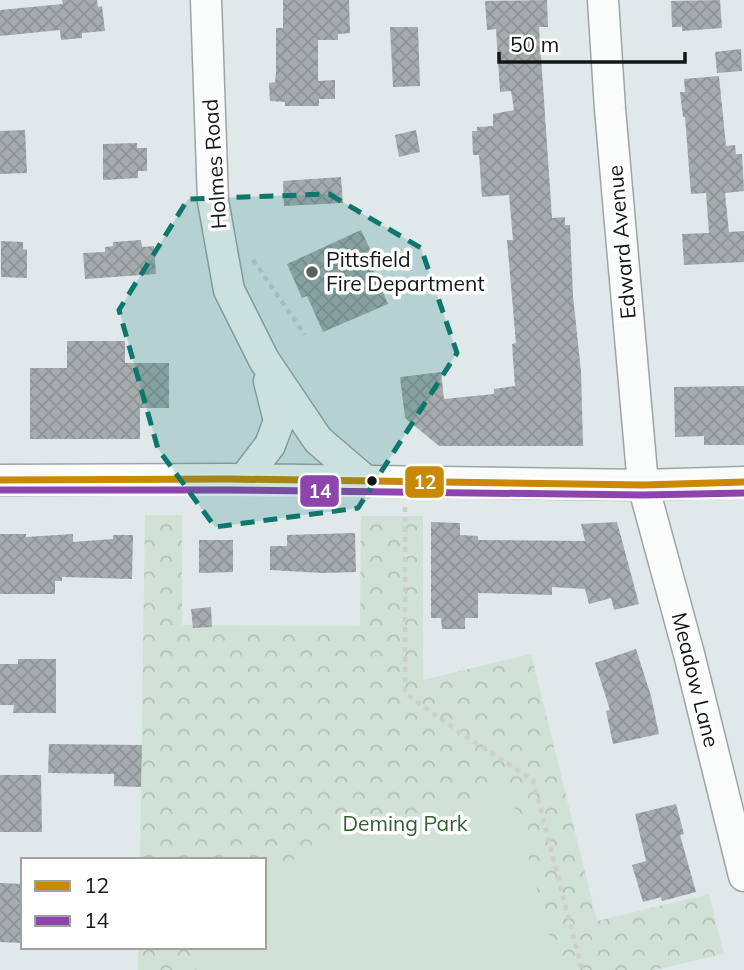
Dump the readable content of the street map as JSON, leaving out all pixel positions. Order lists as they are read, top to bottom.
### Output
{
  "streets": {
    "street": ["Holmes Road", "Edward Avenue", "Meadow Lane"]
  },
  "crossings": [
    ["Edward Avenue", "Meadow Lane"]
  ],
  "parks": ["Deming Park"],
  "places": ["Pittsfield Fire Department"],
  "lines": ["transit line 12", "transit line 14"],
  "legend": ["12", "14"],
  "scale_bar": "50 m"
}
